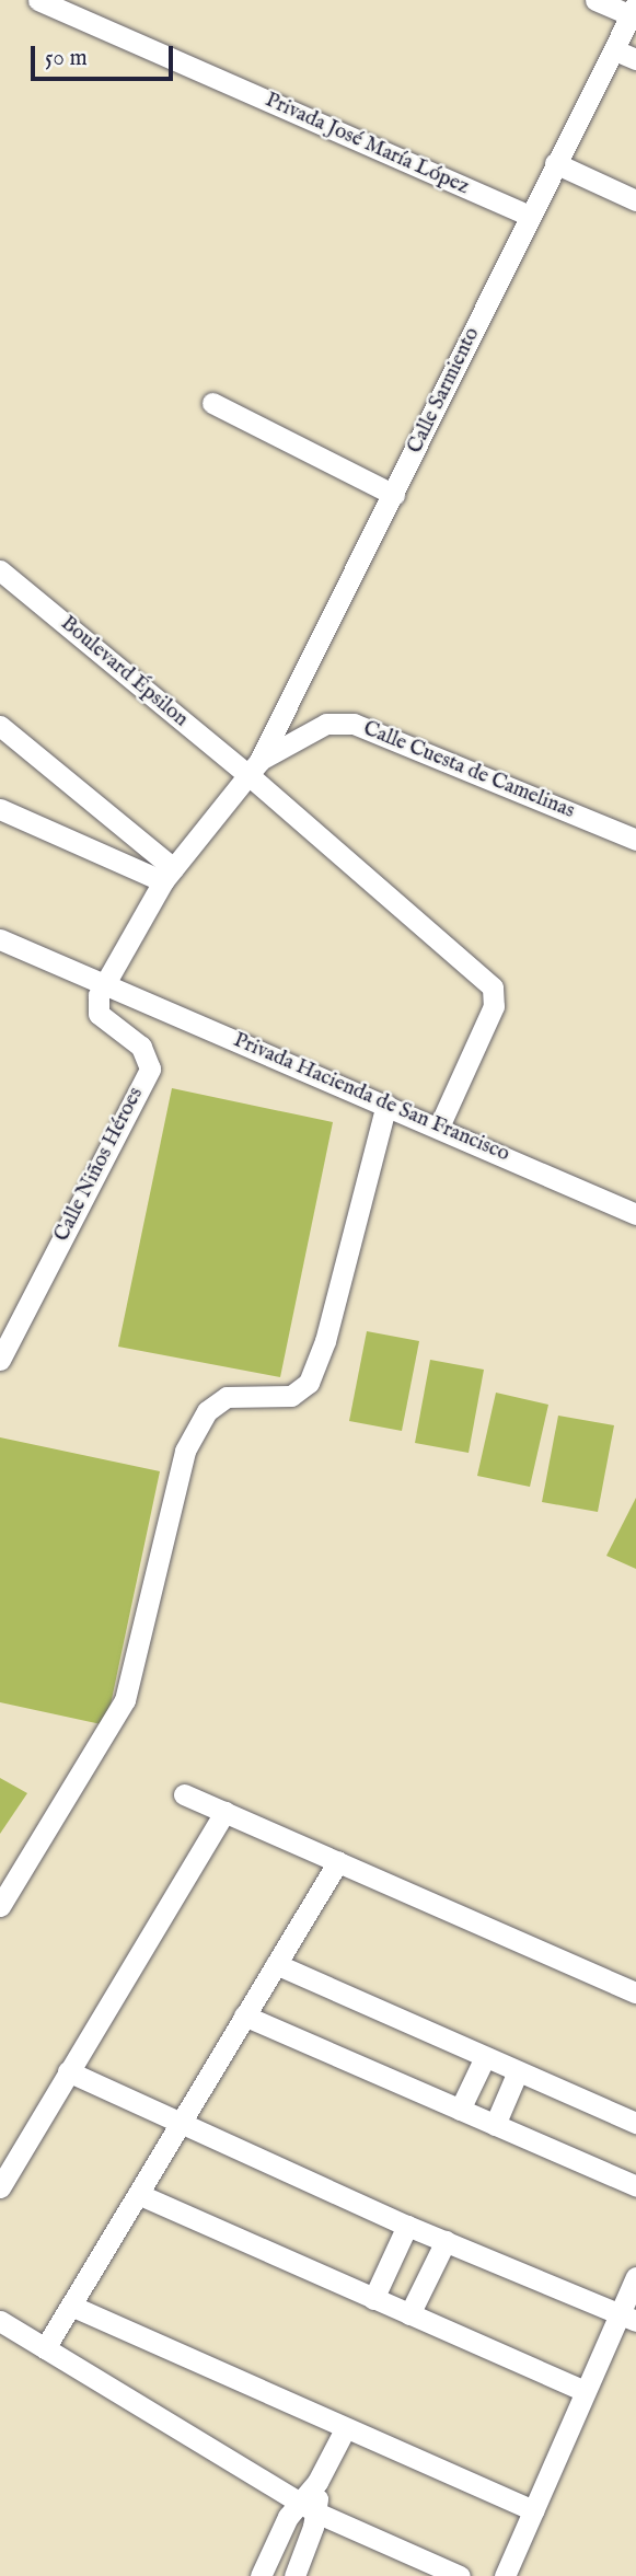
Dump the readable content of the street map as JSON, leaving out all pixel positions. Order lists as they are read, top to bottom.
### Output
{
  "streets": {
    "street": [
      "Privada José María López",
      "Calle Sarmiento",
      "Boulevard Épsilon",
      "Calle Cuesta de Camelinas",
      "Privada Hacienda de San Francisco",
      "Calle Niños Héroes"
    ]
  },
  "crossings": [
    ["Privada José María López", "Calle Sarmiento"],
    ["Calle Sarmiento", "Boulevard Épsilon"],
    ["Calle Sarmiento", "Calle Cuesta de Camelinas"],
    ["Boulevard Épsilon", "Calle Cuesta de Camelinas"],
    ["Boulevard Épsilon", "Privada Hacienda de San Francisco"],
    ["Privada Hacienda de San Francisco", "Calle Niños Héroes"]
  ],
  "scale_bar": "50 m"
}
